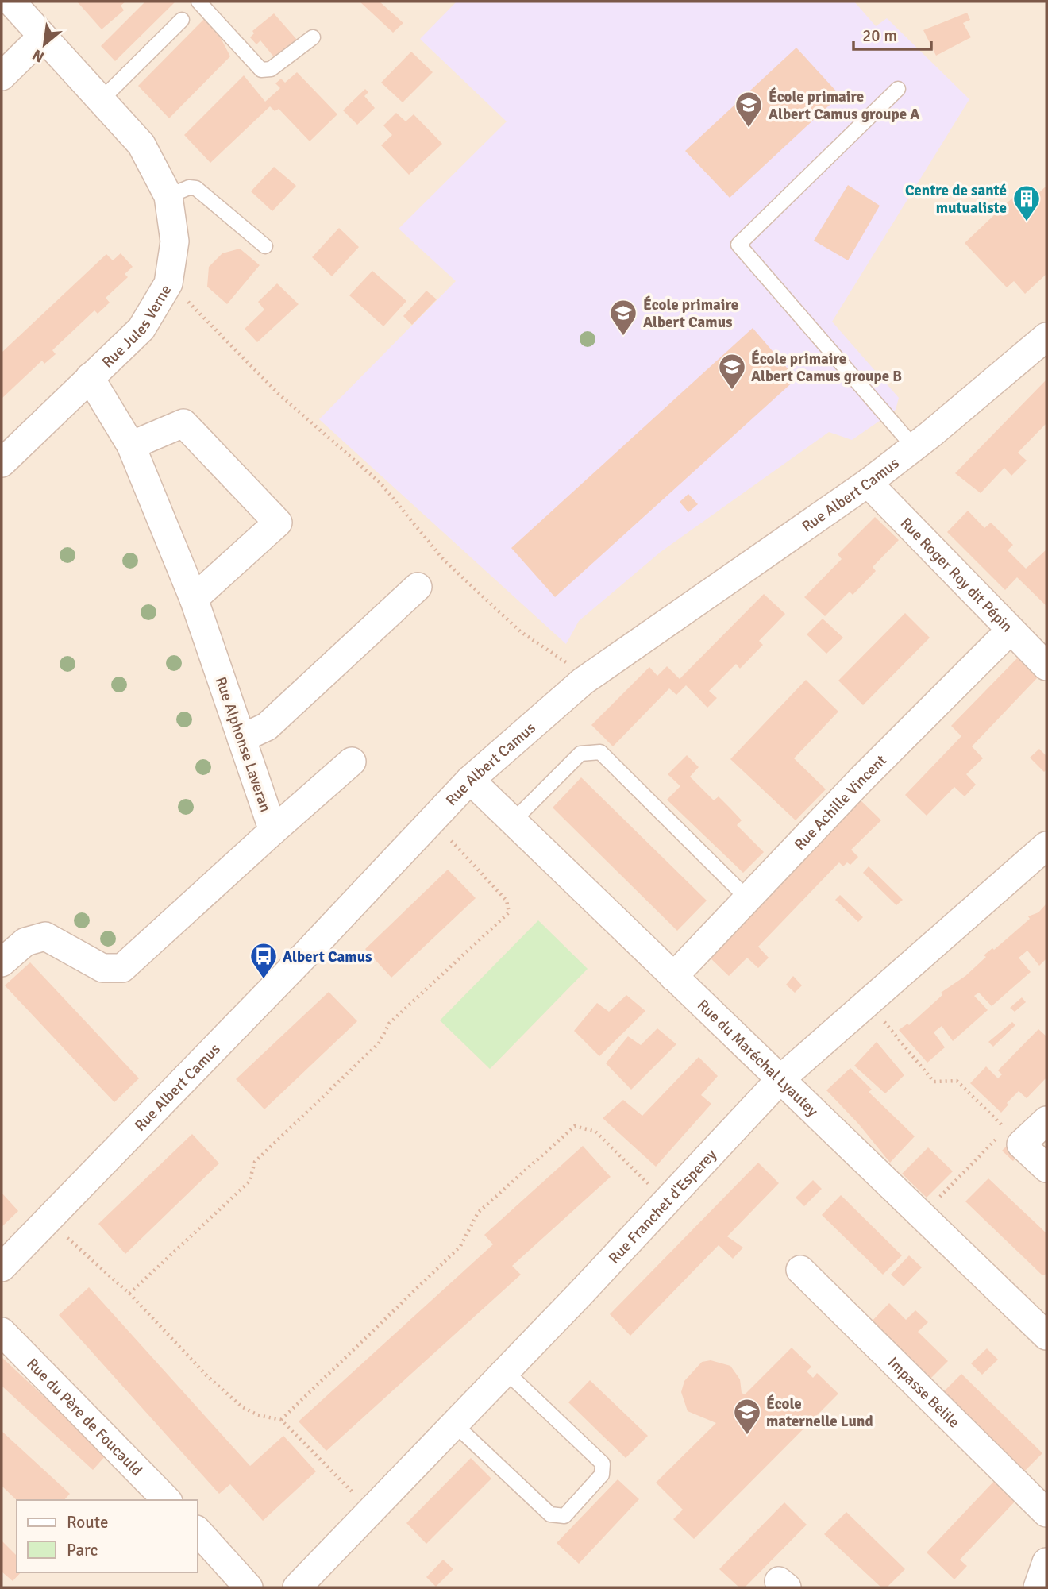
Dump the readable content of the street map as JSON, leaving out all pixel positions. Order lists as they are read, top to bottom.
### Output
{
  "streets": {
    "street": [
      "Rue Jules Verne",
      "Rue Albert Camus",
      "Rue Roger Roy dit Pépin",
      "Rue Alphonse Laveran",
      "Rue Achille Vincent",
      "Rue du Maréchal Lyautey",
      "Rue Franchet d'Esperey",
      "Impasse Belile",
      "Rue du Père de Foucauld"
    ]
  },
  "crossings": [
    ["Rue Jules Verne", "Rue Alphonse Laveran"],
    ["Rue Albert Camus", "Rue Roger Roy dit Pépin"],
    ["Rue Albert Camus", "Rue du Maréchal Lyautey"],
    ["Rue Roger Roy dit Pépin", "Rue Achille Vincent"],
    ["Rue Achille Vincent", "Rue du Maréchal Lyautey"],
    ["Rue du Maréchal Lyautey", "Rue Franchet d'Esperey"]
  ],
  "places": {
    "school or university": [
      "École primaire Albert Camus groupe A",
      "École primaire Albert Camus",
      "École primaire Albert Camus groupe B",
      "École maternelle Lund"
    ],
    "building": ["Centre de santé mutualiste"],
    "bus stop": ["Albert Camus"]
  },
  "legend": ["Route", "Parc"],
  "scale_bar": "20 m",
  "north": "bottom left"
}
